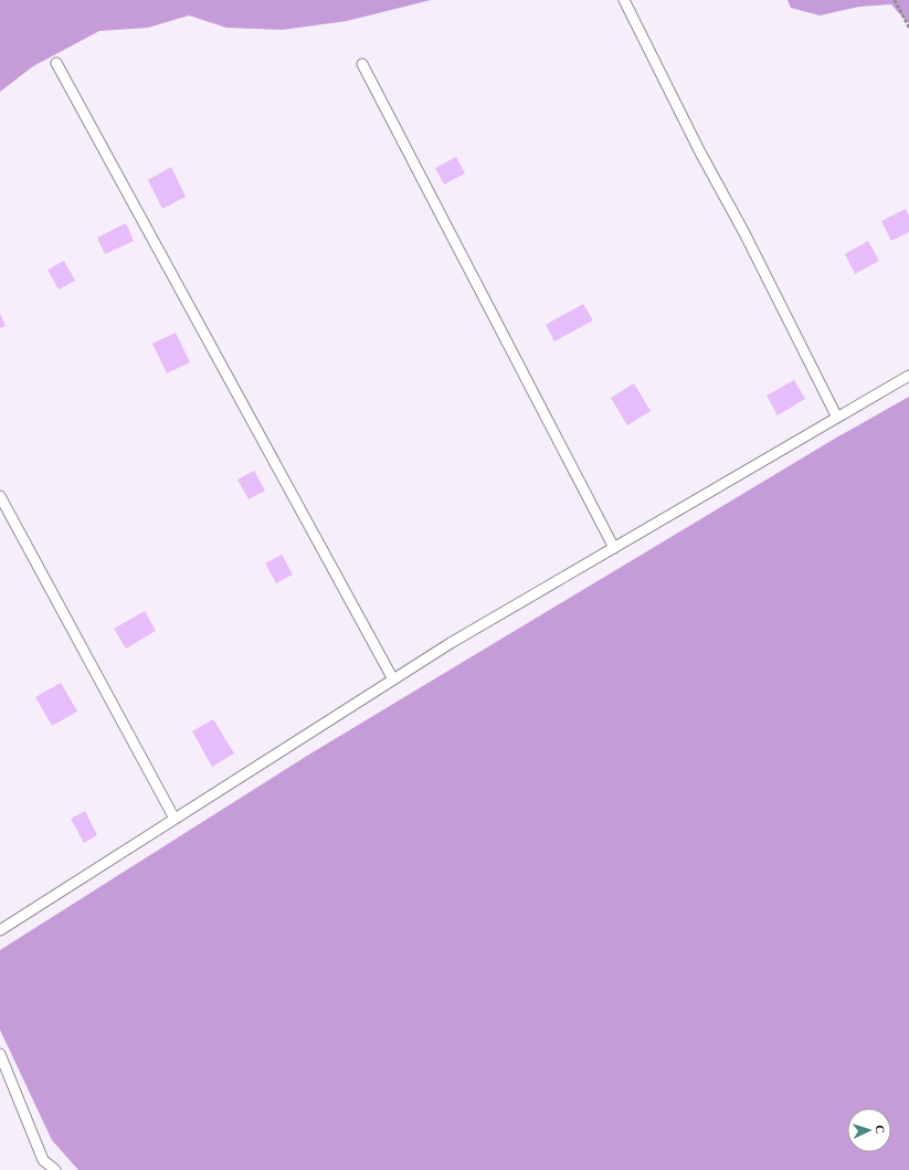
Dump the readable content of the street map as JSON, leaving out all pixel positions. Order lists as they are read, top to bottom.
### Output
{
  "north": "right"
}
